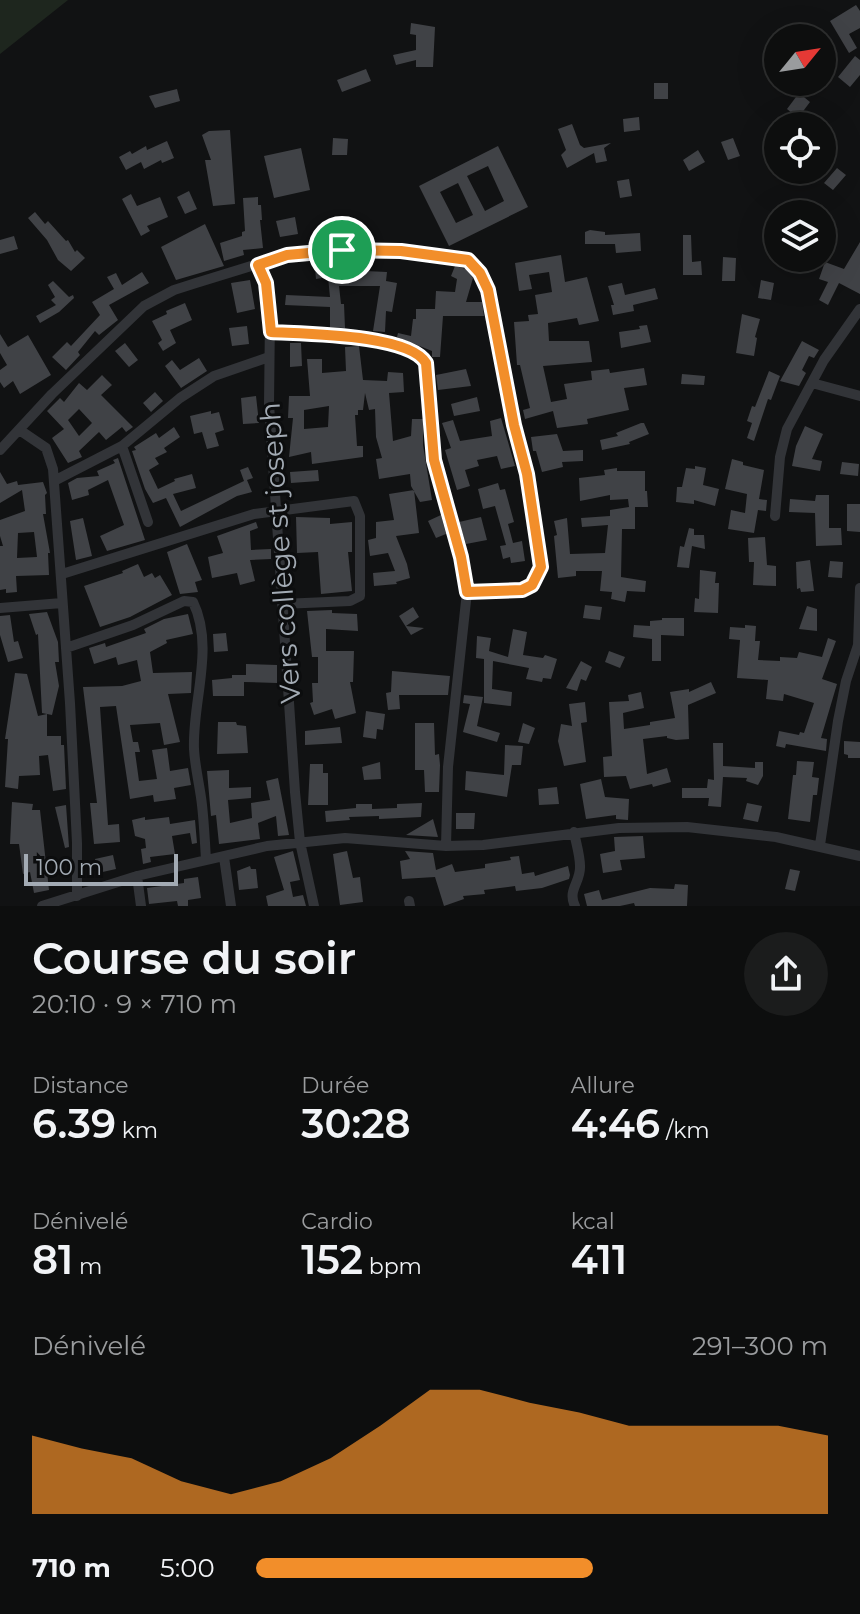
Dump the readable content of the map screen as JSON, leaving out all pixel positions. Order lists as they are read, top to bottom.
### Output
{
  "streets": {
    "street": ["Vers collège st joseph"]
  },
  "scale_bar": "100 m",
  "north": "top right",
  "page": {
    "scale": "100 m",
    "heading": ["Course du soir", "20:10 · 9 × 710 m"],
    "stats": [
      ["Distance", "6.39 km"],
      ["Durée", "30:28"],
      ["Allure", "4:46 /km"],
      ["Dénivelé", "81 m"],
      ["Cardio", "152 bpm"],
      ["kcal", "411"]
    ],
    "chart": ["Dénivelé", "291–300 m"],
    "list": [
      {
        "name": "710 m",
        "note": "5:00"
      }
    ]
  }
}
